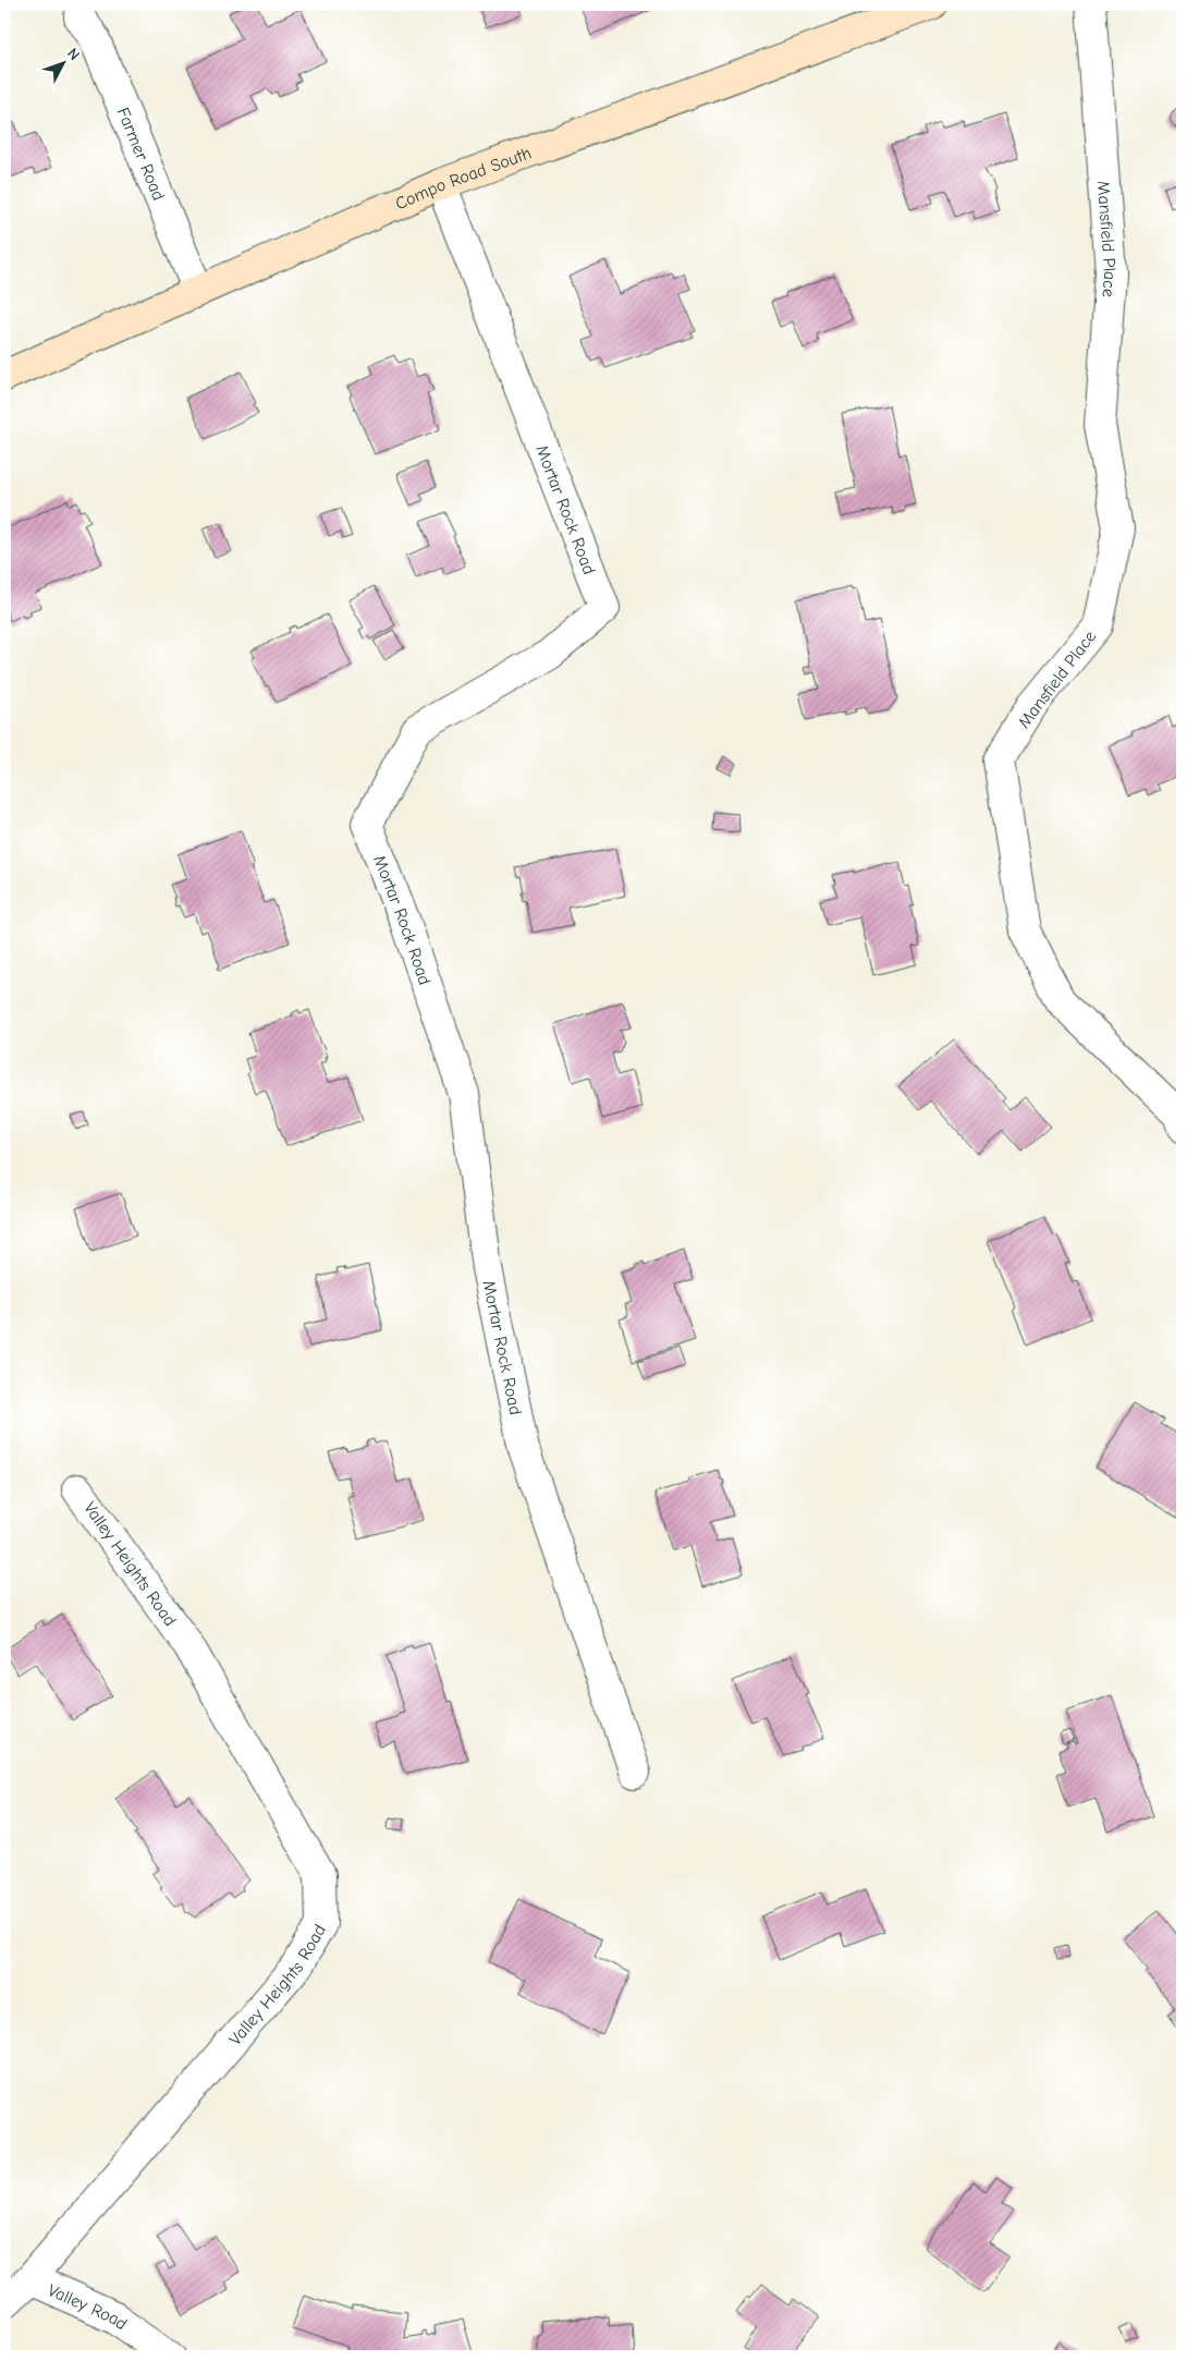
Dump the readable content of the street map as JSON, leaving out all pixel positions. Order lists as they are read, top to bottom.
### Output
{
  "streets": {
    "main road": ["Compo Road South"],
    "street": [
      "Farmer Road",
      "Mansfield Place",
      "Mortar Rock Road",
      "Valley Heights Road",
      "Valley Road"
    ]
  },
  "crossings": [
    ["Farmer Road", "Compo Road South"],
    ["Compo Road South", "Mortar Rock Road"],
    ["Valley Heights Road", "Valley Road"]
  ],
  "north": "top right"
}
